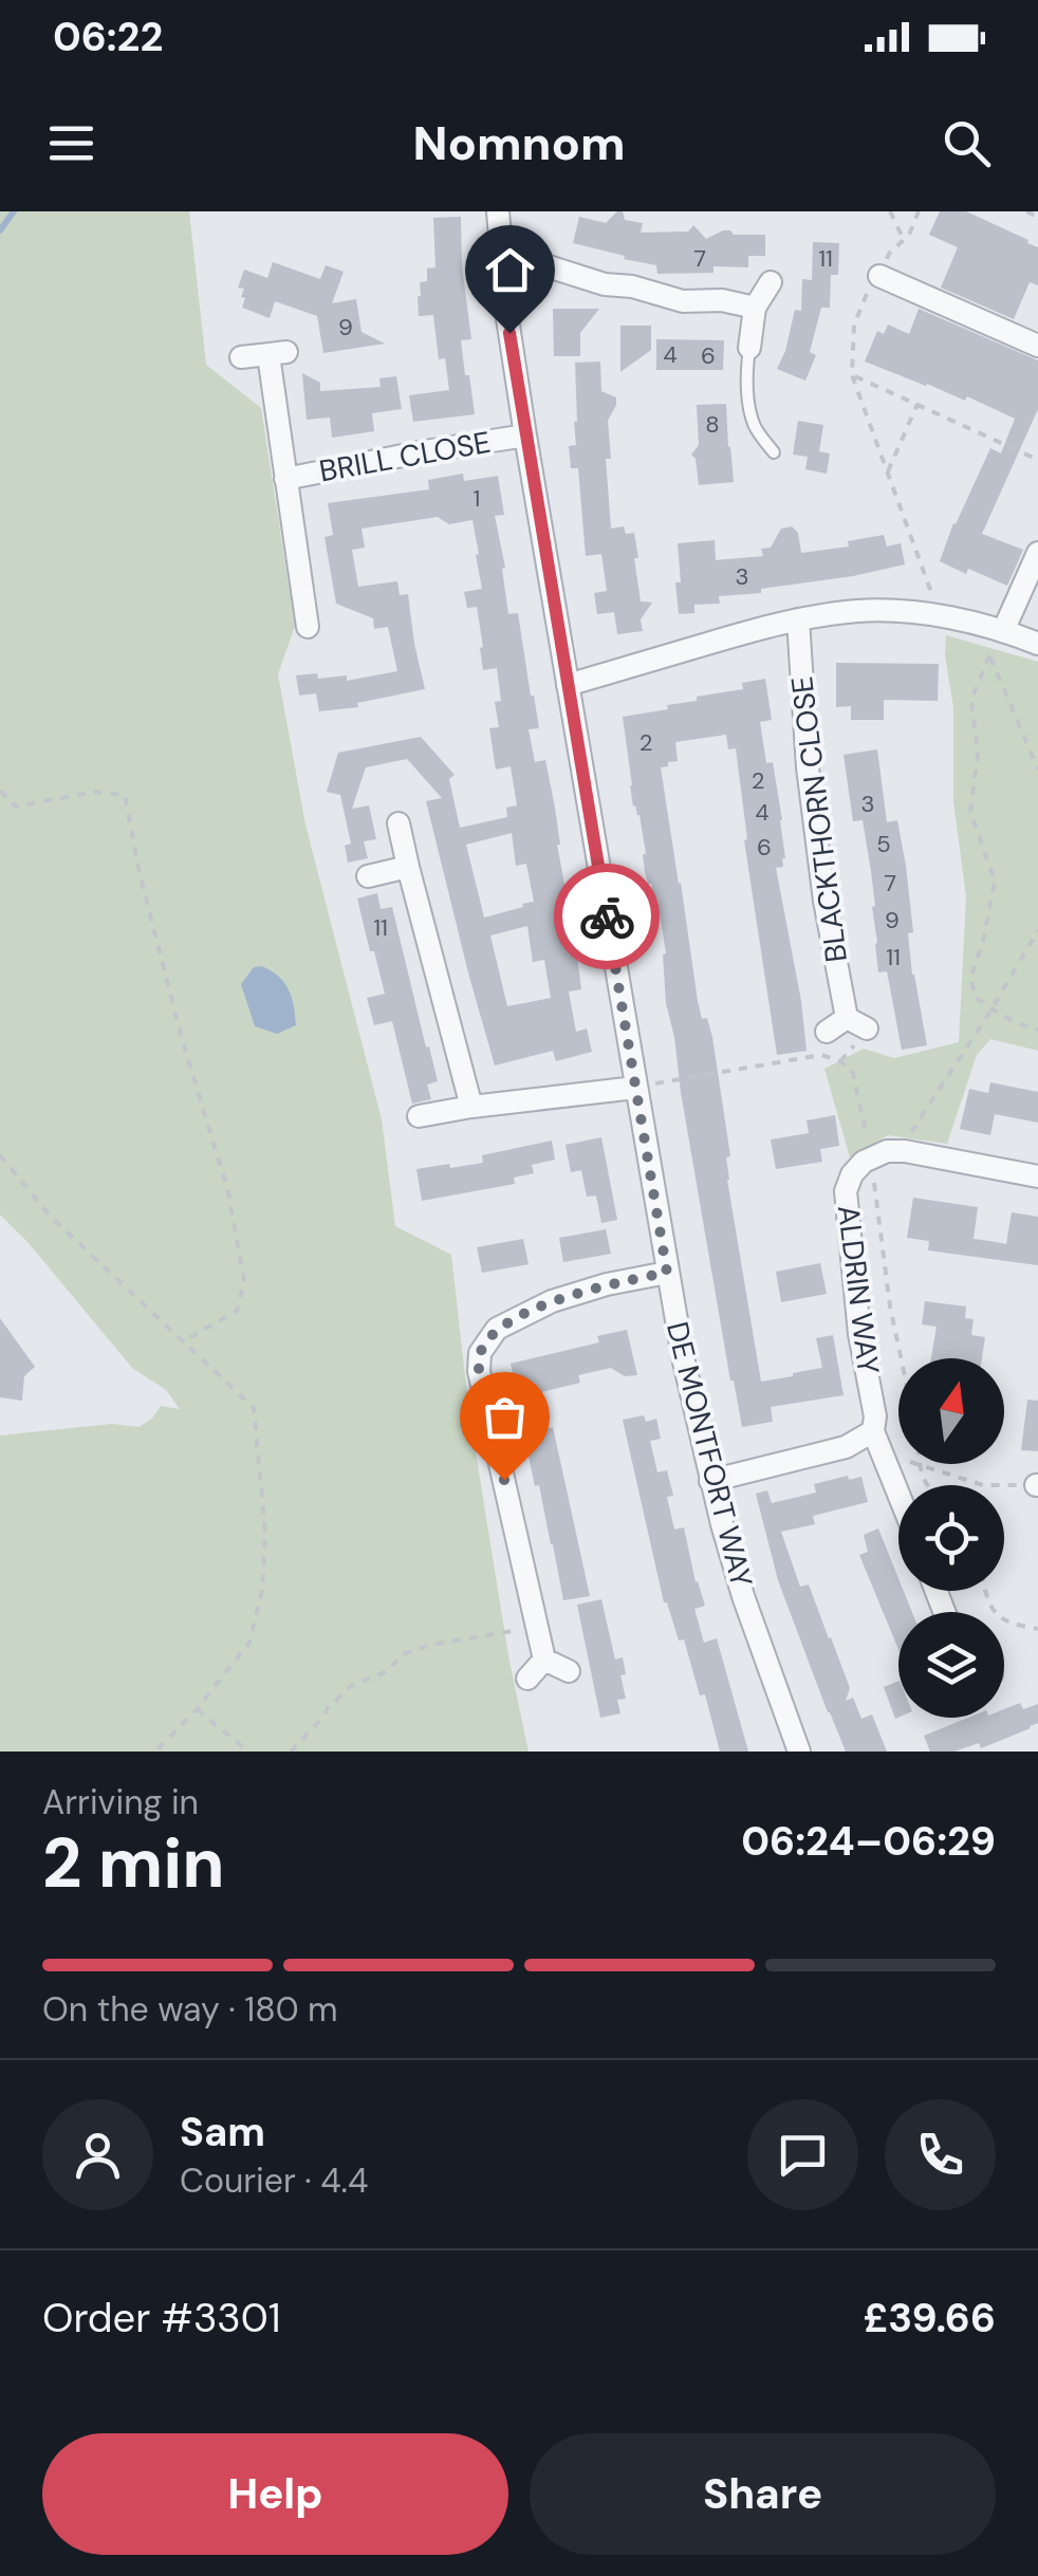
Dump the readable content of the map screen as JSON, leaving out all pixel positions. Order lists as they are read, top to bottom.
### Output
{
  "streets": {
    "street": [
      "BRILL CLOSE",
      "BLACKTHORN CLOSE",
      "ALDRIN WAY",
      "DE MONTFORT WAY"
    ]
  },
  "crossings": [
    ["BRILL CLOSE", "DE MONTFORT WAY"]
  ],
  "house_numbers": [
    "7",
    "11",
    "9",
    "4",
    "6",
    "8",
    "1",
    "3",
    "2",
    "2",
    "3",
    "4",
    "5",
    "6",
    "7",
    "9",
    "11",
    "11"
  ],
  "north": "top",
  "page": {
    "status": "06:22",
    "header": "Nomnom",
    "heading": ["2 min", "Arriving in", "06:24–06:29"],
    "panel": [
      "Sam",
      "Courier · 4.4",
      "Order #3301",
      "£39.66"
    ],
    "bar": "On the way · 180 m",
    "buttons": ["Help", "Share"]
  }
}
